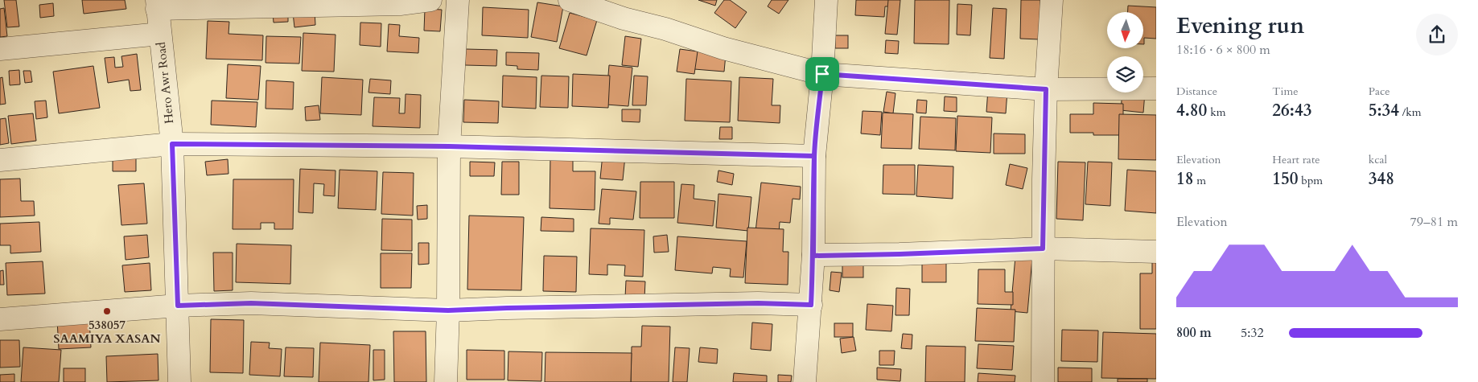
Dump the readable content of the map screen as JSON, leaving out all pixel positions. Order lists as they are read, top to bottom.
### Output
{
  "streets": {
    "street": ["Hero Awr Road"]
  },
  "places": ["538057 SAAMIYA XASAN"],
  "north": "bottom",
  "page": {
    "heading": ["Evening run", "18:16 · 6 × 800 m"],
    "stats": [
      ["Distance", "4.80 km"],
      ["Time", "26:43"],
      ["Pace", "5:34 /km"],
      ["Elevation", "18 m"],
      ["Heart rate", "150 bpm"],
      ["kcal", "348"]
    ],
    "chart": ["Elevation", "79–81 m"],
    "list": [
      {
        "name": "800 m",
        "note": "5:32"
      }
    ]
  }
}
